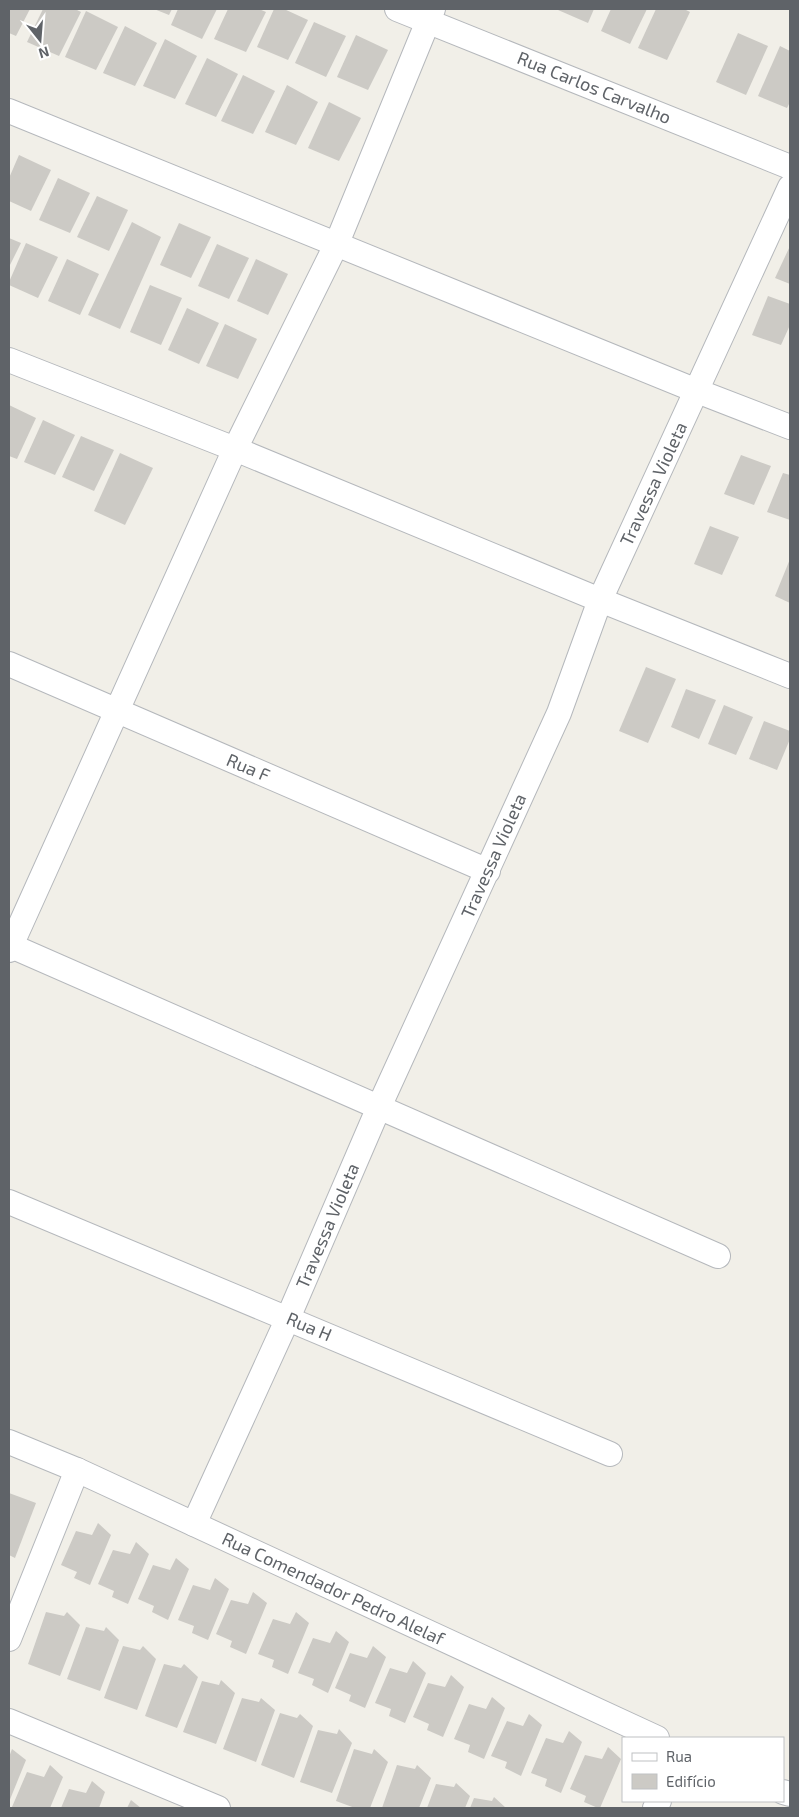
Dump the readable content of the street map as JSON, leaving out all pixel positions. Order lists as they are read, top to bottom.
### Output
{
  "streets": {
    "street": [
      "Rua Carlos Carvalho",
      "Travessa Violeta",
      "Rua F",
      "Rua H",
      "Rua Comendador Pedro Alelaf"
    ]
  },
  "crossings": [
    ["Travessa Violeta", "Rua F"],
    ["Travessa Violeta", "Rua H"],
    ["Travessa Violeta", "Rua Comendador Pedro Alelaf"]
  ],
  "legend": ["Rua", "Edifício"],
  "north": "bottom"
}
